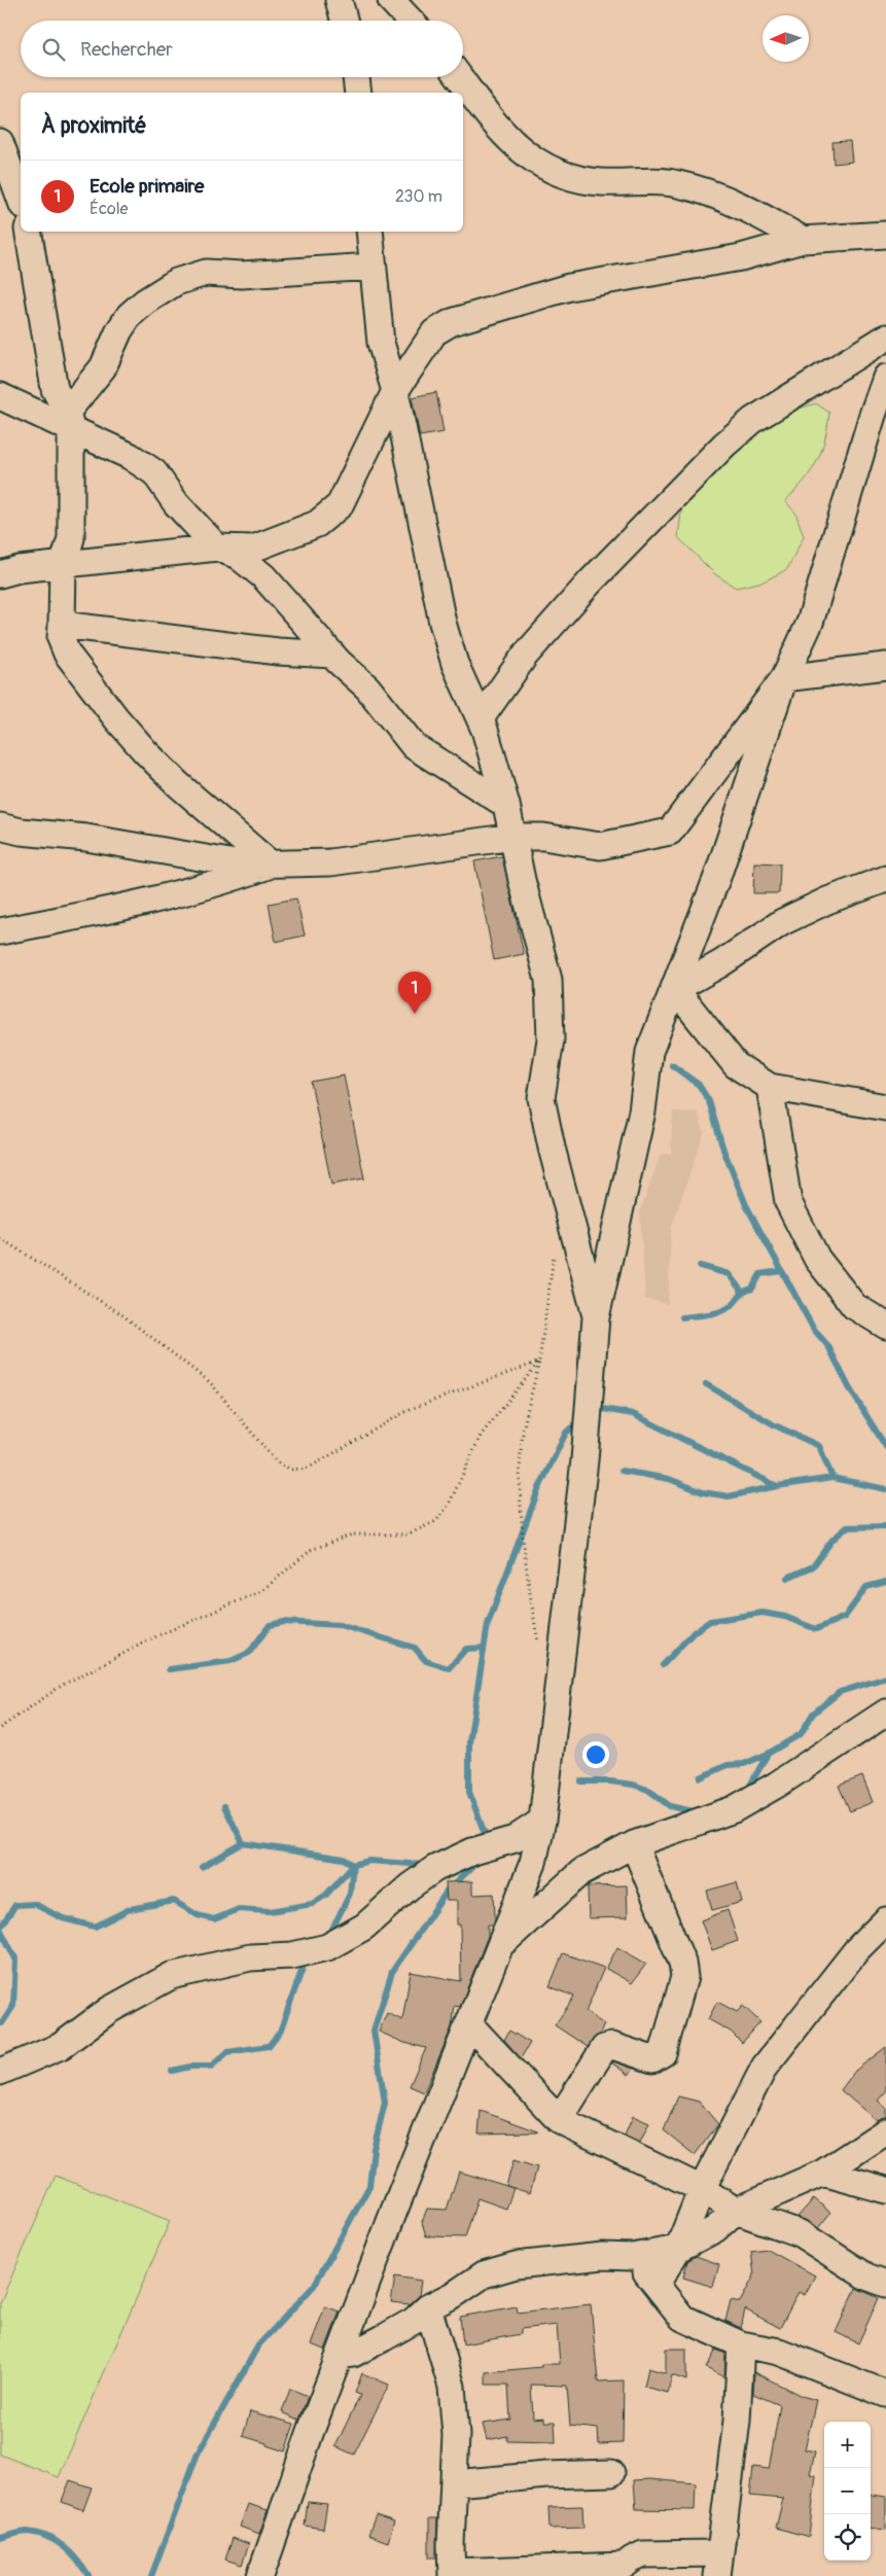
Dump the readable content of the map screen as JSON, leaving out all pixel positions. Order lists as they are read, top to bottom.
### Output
{
  "north": "left",
  "page": {
    "search": "Rechercher",
    "heading": "À proximité",
    "list": [
      {
        "mark": "1",
        "name": "Ecole primaire",
        "note": "École",
        "value": "230 m"
      }
    ],
    "pins": "1",
    "map_buttons": ["+", "−"]
  }
}
